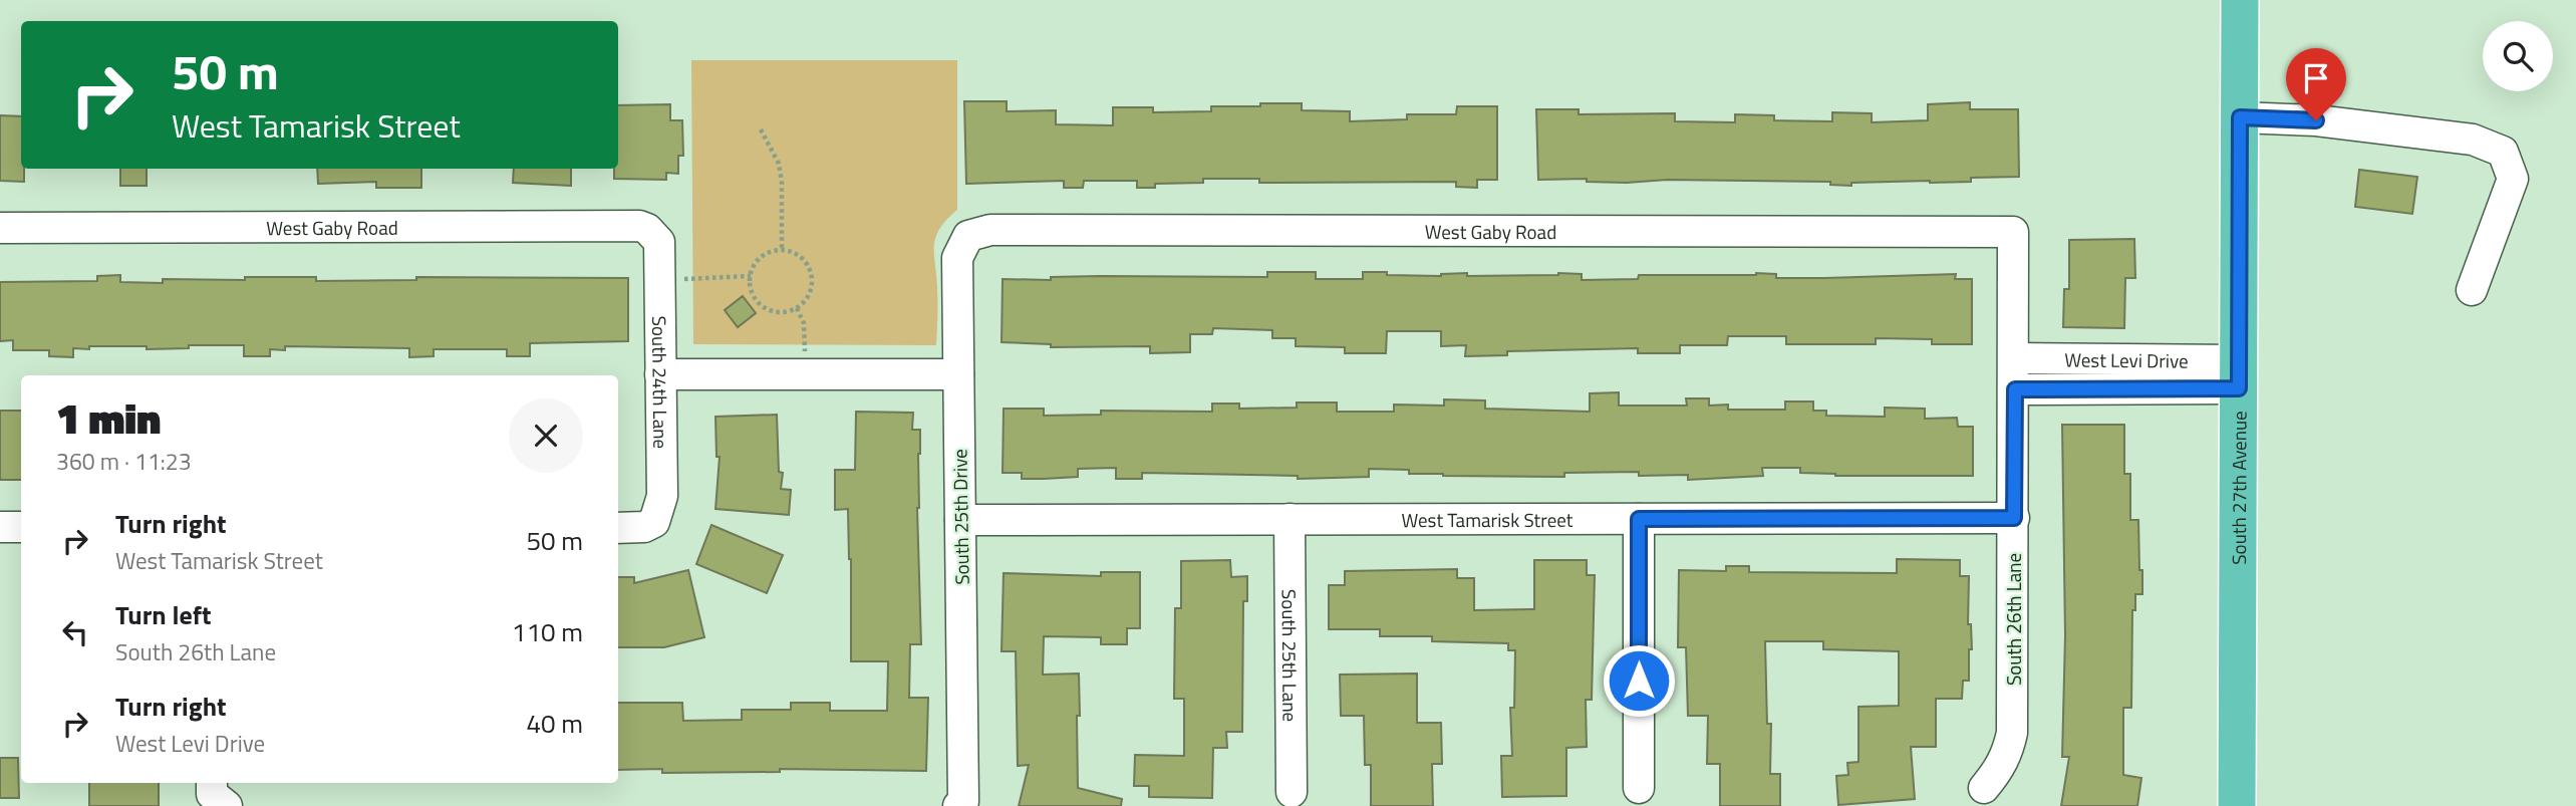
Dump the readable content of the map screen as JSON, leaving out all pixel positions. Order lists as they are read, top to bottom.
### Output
{
  "streets": {
    "main road": ["South 27th Avenue"],
    "street": [
      "West Gaby Road",
      "West Levi Drive",
      "South 24th Lane",
      "South 25th Drive",
      "West Tamarisk Street",
      "South 26th Lane",
      "South 25th Lane"
    ]
  },
  "crossings": [
    ["West Gaby Road", "South 24th Lane"],
    ["West Gaby Road", "South 25th Drive"],
    ["West Gaby Road", "South 26th Lane"],
    ["West Levi Drive", "South 27th Avenue"],
    ["West Levi Drive", "South 26th Lane"],
    ["South 25th Drive", "West Tamarisk Street"],
    ["West Tamarisk Street", "South 26th Lane"],
    ["West Tamarisk Street", "South 25th Lane"]
  ],
  "page": {
    "turn": ["50 m", "West Tamarisk Street"],
    "heading": ["1 min", "360 m · 11:23"],
    "list": [
      {
        "name": "Turn right",
        "note": "West Tamarisk Street",
        "value": "50 m"
      },
      {
        "name": "Turn left",
        "note": "South 26th Lane",
        "value": "110 m"
      },
      {
        "name": "Turn right",
        "note": "West Levi Drive",
        "value": "40 m"
      }
    ]
  }
}
